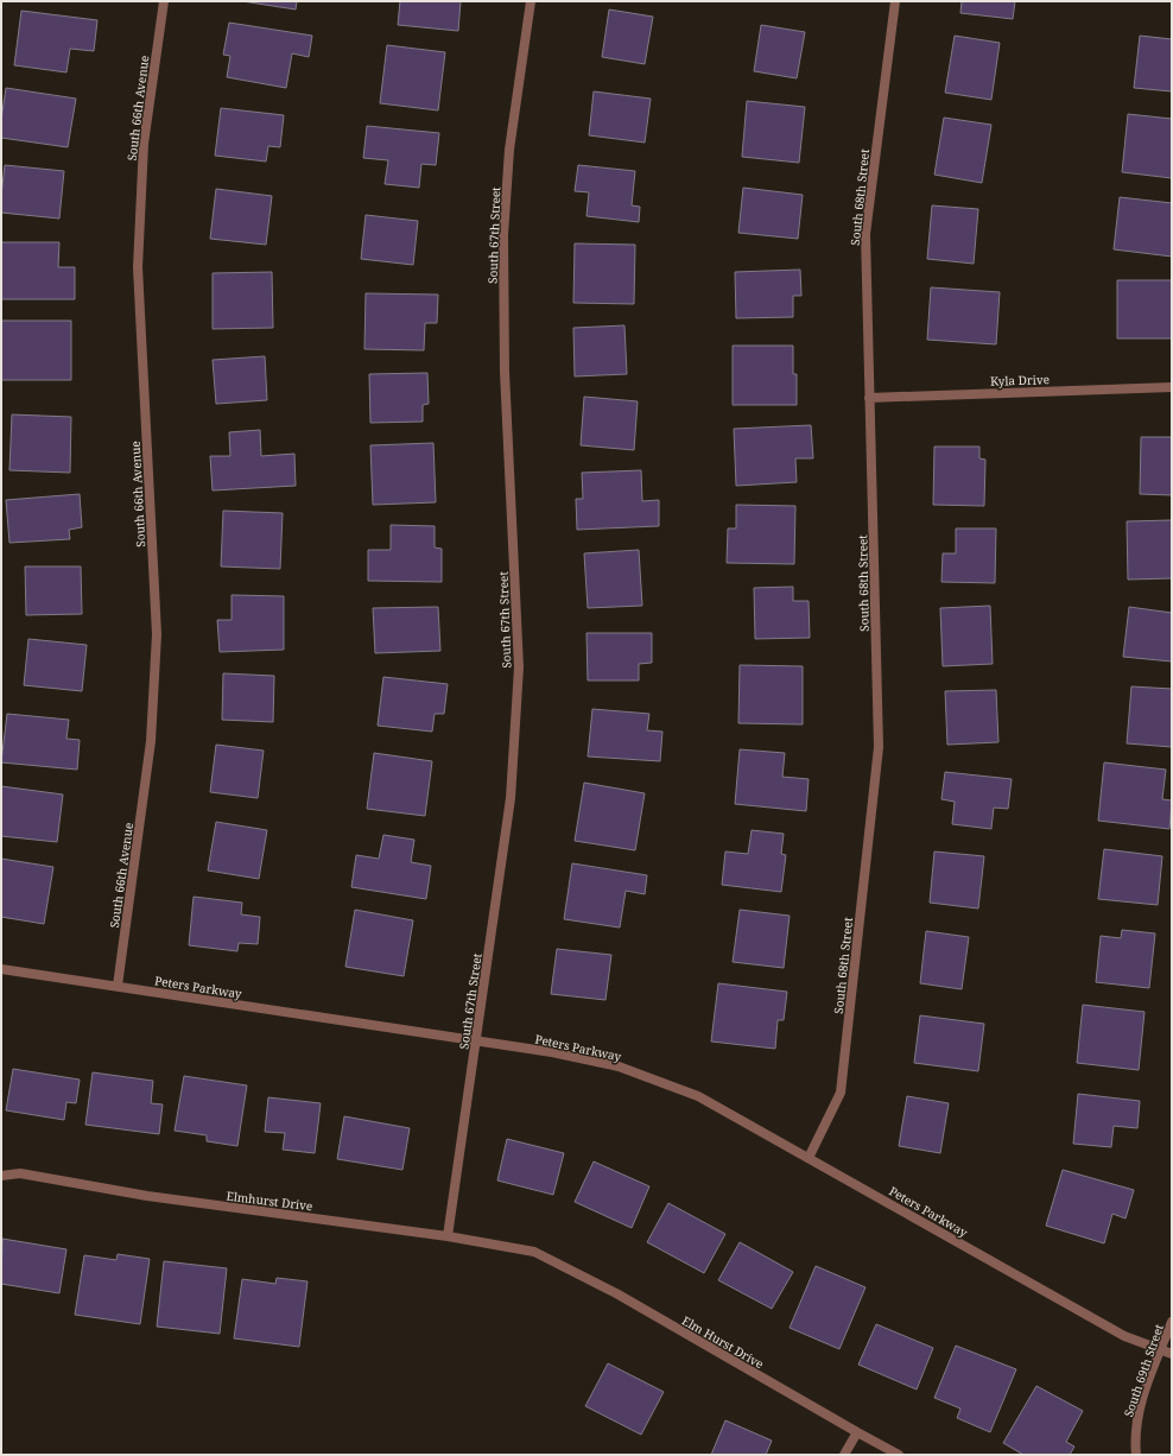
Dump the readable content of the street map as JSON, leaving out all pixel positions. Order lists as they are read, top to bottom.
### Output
{
  "streets": {
    "street": [
      "South 66th Avenue",
      "South 68th Street",
      "South 67th Street",
      "Kyla Drive",
      "Peters Parkway",
      "Elmhurst Drive",
      "Elm Hurst Drive",
      "South 69th Street"
    ]
  },
  "crossings": [
    ["South 66th Avenue", "Peters Parkway"],
    ["South 68th Street", "Kyla Drive"],
    ["South 68th Street", "Peters Parkway"],
    ["South 67th Street", "Peters Parkway"],
    ["South 67th Street", "Elmhurst Drive"],
    ["Peters Parkway", "South 69th Street"],
    ["Elmhurst Drive", "Elm Hurst Drive"]
  ]
}
